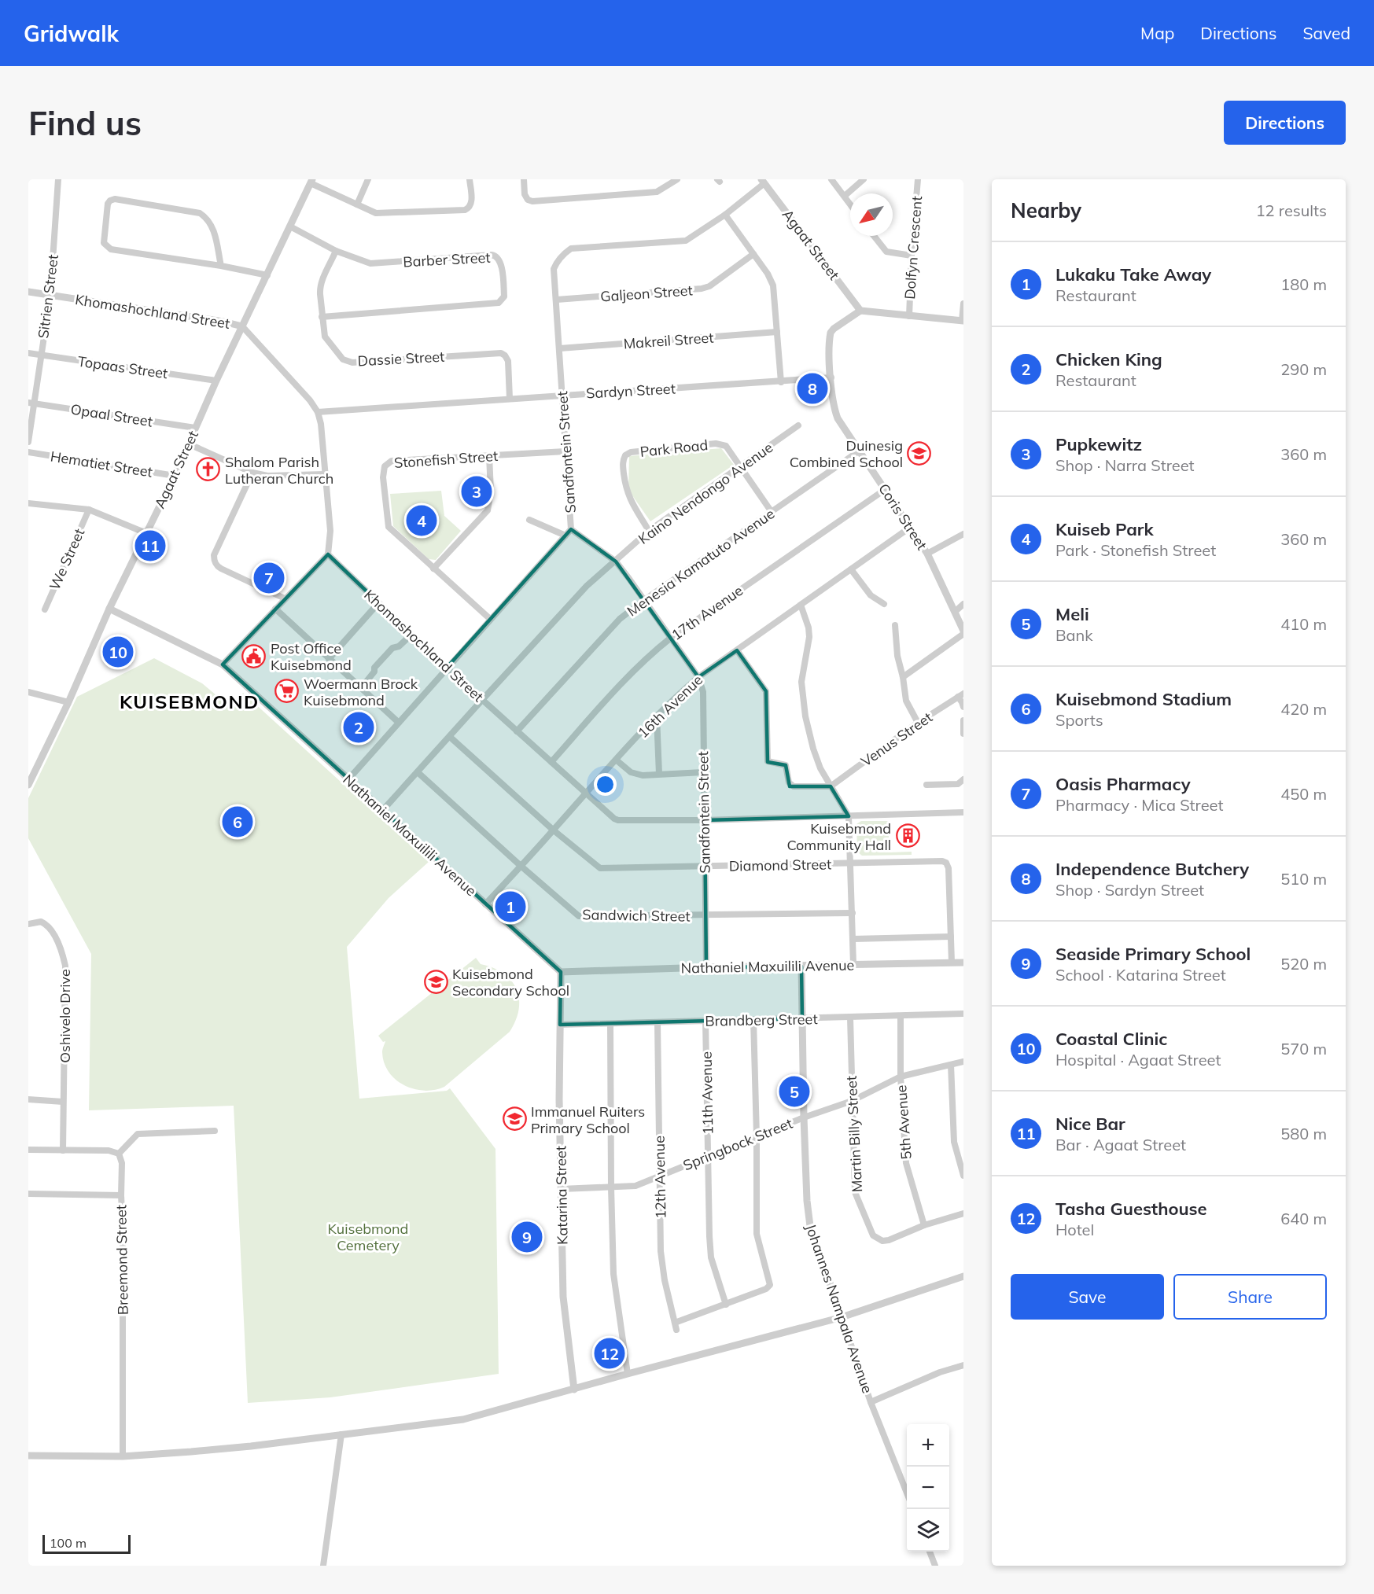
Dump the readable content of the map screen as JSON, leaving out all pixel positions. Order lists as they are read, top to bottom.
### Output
{
  "streets": {
    "street": [
      "Agaat Street",
      "Dolfyn Crescent",
      "Barber Street",
      "Galjeon Street",
      "Sitrien Street",
      "Khomashochland Street",
      "Makreil Street",
      "Dassie Street",
      "Topaas Street",
      "Sardyn Street",
      "Opaal Street",
      "Park Road",
      "Sandfontein Street",
      "Stonefish Street",
      "Hematiet Street",
      "Kaino Nendongo Avenue",
      "Coris Street",
      "We Street",
      "Menesia Kamatuto Avenue",
      "17th Avenue",
      "16th Avenue",
      "Venus Street",
      "Nathaniel Maxuilili Avenue",
      "Diamond Street",
      "Sandwich Street",
      "Oshivelo Drive",
      "Brandberg Street",
      "11th Avenue",
      "5th Avenue",
      "Martin Billy Street",
      "Springbock Street",
      "12th Avenue",
      "Katarina Street",
      "Breemond Street",
      "Johannes Nampala Avenue"
    ]
  },
  "crossings": [
    ["Agaat Street", "Barber Street"],
    ["Agaat Street", "Khomashochland Street"],
    ["Agaat Street", "Topaas Street"],
    ["Agaat Street", "Opaal Street"],
    ["Agaat Street", "Sandfontein Street"],
    ["Agaat Street", "Hematiet Street"],
    ["Agaat Street", "Coris Street"],
    ["Agaat Street", "Nathaniel Maxuilili Avenue"],
    ["Barber Street", "Dassie Street"],
    ["Galjeon Street", "Sandfontein Street"],
    ["Sitrien Street", "Khomashochland Street"],
    ["Sitrien Street", "Topaas Street"],
    ["Sitrien Street", "Opaal Street"],
    ["Khomashochland Street", "Sardyn Street"],
    ["Khomashochland Street", "Sandfontein Street"],
    ["Khomashochland Street", "Kaino Nendongo Avenue"],
    ["Khomashochland Street", "Menesia Kamatuto Avenue"],
    ["Khomashochland Street", "17th Avenue"],
    ["Khomashochland Street", "16th Avenue"],
    ["Makreil Street", "Sandfontein Street"],
    ["Dassie Street", "Sardyn Street"],
    ["Sardyn Street", "Sandfontein Street"],
    ["Sardyn Street", "Coris Street"],
    ["Park Road", "Kaino Nendongo Avenue"],
    ["Park Road", "Menesia Kamatuto Avenue"],
    ["Sandfontein Street", "Stonefish Street"],
    ["Sandfontein Street", "Kaino Nendongo Avenue"],
    ["Sandfontein Street", "Menesia Kamatuto Avenue"],
    ["Sandfontein Street", "17th Avenue"],
    ["Sandfontein Street", "16th Avenue"],
    ["Sandfontein Street", "Nathaniel Maxuilili Avenue"],
    ["Sandfontein Street", "Diamond Street"],
    ["Sandfontein Street", "Sandwich Street"],
    ["Kaino Nendongo Avenue", "Nathaniel Maxuilili Avenue"],
    ["Kaino Nendongo Avenue", "Diamond Street"],
    ["Kaino Nendongo Avenue", "Sandwich Street"],
    ["Coris Street", "Menesia Kamatuto Avenue"],
    ["Coris Street", "17th Avenue"],
    ["Coris Street", "16th Avenue"],
    ["16th Avenue", "Nathaniel Maxuilili Avenue"],
    ["16th Avenue", "Diamond Street"],
    ["16th Avenue", "Sandwich Street"],
    ["Nathaniel Maxuilili Avenue", "Diamond Street"],
    ["Nathaniel Maxuilili Avenue", "Katarina Street"],
    ["Nathaniel Maxuilili Avenue", "Johannes Nampala Avenue"],
    ["Brandberg Street", "11th Avenue"],
    ["Brandberg Street", "5th Avenue"],
    ["Brandberg Street", "Martin Billy Street"],
    ["Brandberg Street", "12th Avenue"],
    ["Brandberg Street", "Katarina Street"],
    ["Brandberg Street", "Johannes Nampala Avenue"],
    ["11th Avenue", "Springbock Street"],
    ["5th Avenue", "Martin Billy Street"],
    ["5th Avenue", "Springbock Street"],
    ["Martin Billy Street", "Springbock Street"],
    ["Springbock Street", "12th Avenue"],
    ["Springbock Street", "Katarina Street"],
    ["Springbock Street", "Johannes Nampala Avenue"]
  ],
  "districts": ["KUISEBMOND"],
  "parks": ["Kuisebmond Cemetery"],
  "places": {
    "school or university": ["Duinesig Combined School", "Kuisebmond Secondary School", "Immanuel Ruiters Primary School"],
    "church": ["Shalom Parish Lutheran Church"],
    "public building": ["Post Office Kuisebmond"],
    "supermarket": ["Woermann Brock Kuisebmond"],
    "building": ["Kuisebmond Community Hall"]
  },
  "scale_bar": "100 m",
  "north": "bottom left",
  "page": {
    "header": "Gridwalk",
    "nav": ["Map", "Directions", "Saved"],
    "buttons": [
      "Directions",
      ["Save", "Share"]
    ],
    "title": "Find us",
    "heading": ["Nearby", "12 results"],
    "list": [
      {
        "mark": "1",
        "name": "Lukaku Take Away",
        "note": "Restaurant",
        "value": "180 m"
      },
      {
        "mark": "2",
        "name": "Chicken King",
        "note": "Restaurant",
        "value": "290 m"
      },
      {
        "mark": "3",
        "name": "Pupkewitz",
        "note": "Shop · Narra Street",
        "value": "360 m"
      },
      {
        "mark": "4",
        "name": "Kuiseb Park",
        "note": "Park · Stonefish Street",
        "value": "360 m"
      },
      {
        "mark": "5",
        "name": "Meli",
        "note": "Bank",
        "value": "410 m"
      },
      {
        "mark": "6",
        "name": "Kuisebmond Stadium",
        "note": "Sports",
        "value": "420 m"
      },
      {
        "mark": "7",
        "name": "Oasis Pharmacy",
        "note": "Pharmacy · Mica Street",
        "value": "450 m"
      },
      {
        "mark": "8",
        "name": "Independence Butchery",
        "note": "Shop · Sardyn Street",
        "value": "510 m"
      },
      {
        "mark": "9",
        "name": "Seaside Primary School",
        "note": "School · Katarina Street",
        "value": "520 m"
      },
      {
        "mark": "10",
        "name": "Coastal Clinic",
        "note": "Hospital · Agaat Street",
        "value": "570 m"
      },
      {
        "mark": "11",
        "name": "Nice Bar",
        "note": "Bar · Agaat Street",
        "value": "580 m"
      },
      {
        "mark": "12",
        "name": "Tasha Guesthouse",
        "note": "Hotel",
        "value": "640 m"
      }
    ],
    "pins": [
      "8",
      "3",
      "4",
      "11",
      "7",
      "10",
      "2",
      "6",
      "1",
      "5",
      "9",
      "12"
    ],
    "map_buttons": ["+", "−"],
    "scale": "100 m"
  }
}
